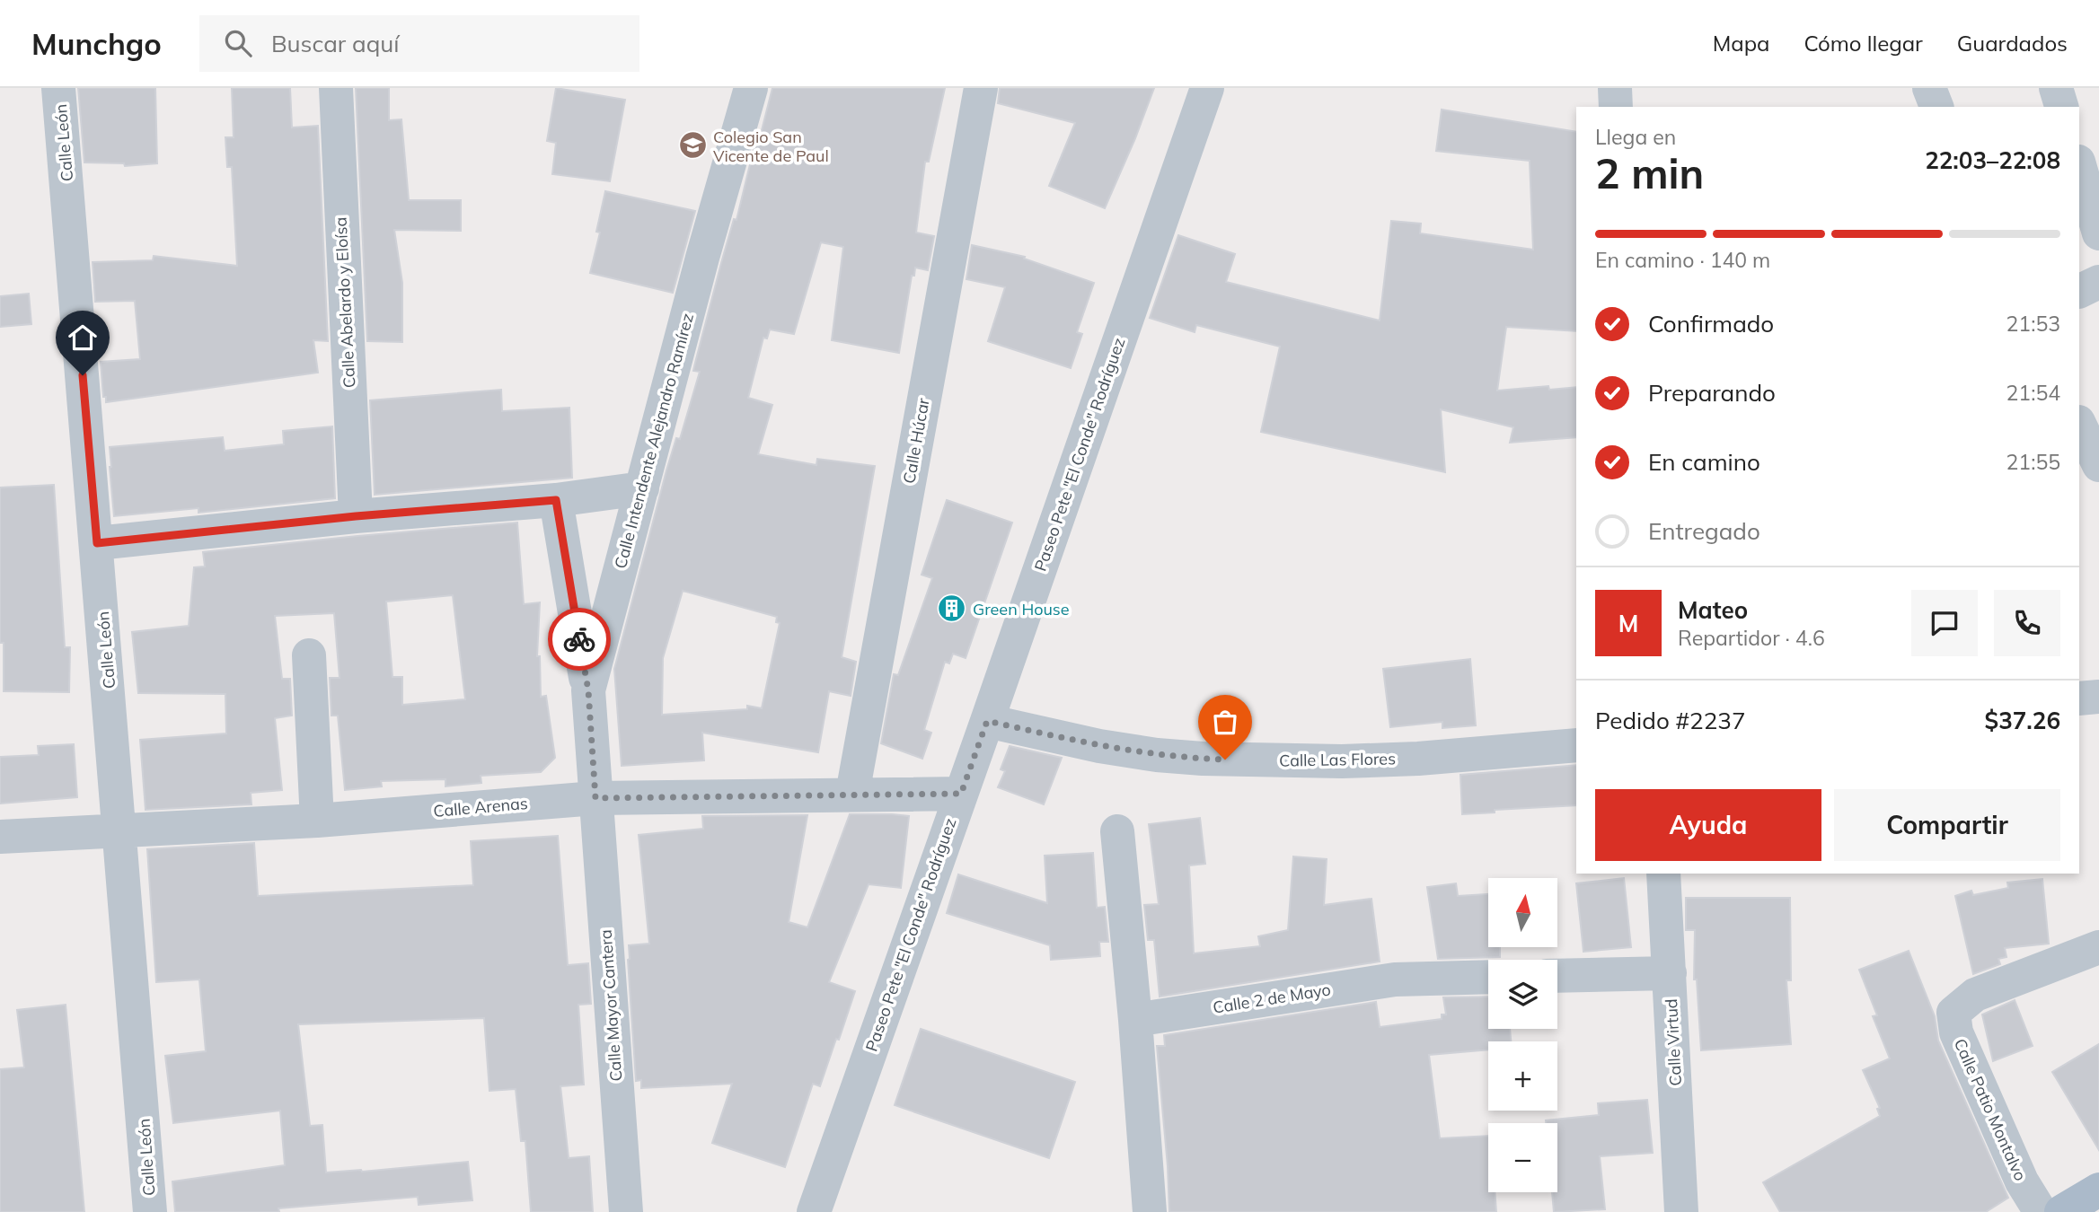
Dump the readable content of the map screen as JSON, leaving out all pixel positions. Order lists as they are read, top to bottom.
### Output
{
  "streets": {
    "street": [
      "Calle León",
      "Calle Abelardo y Eloísa",
      "Calle Intendente Alejandro Ramírez",
      "Calle Húcar",
      "Paseo Pete \"El Conde\" Rodríguez",
      "Calle Las Flores",
      "Calle Arenas",
      "Calle 2 de Mayo",
      "Calle Mayor Cantera",
      "Calle Virtud",
      "Calle Patio Montalvo"
    ]
  },
  "crossings": [
    ["Calle León", "Calle Arenas"],
    ["Calle Intendente Alejandro Ramírez", "Calle Arenas"],
    ["Calle Intendente Alejandro Ramírez", "Calle Mayor Cantera"],
    ["Calle Húcar", "Calle Arenas"],
    ["Paseo Pete \"El Conde\" Rodríguez", "Calle Las Flores"],
    ["Paseo Pete \"El Conde\" Rodríguez", "Calle Arenas"],
    ["Calle Arenas", "Calle Mayor Cantera"]
  ],
  "places": {
    "school or university": ["Colegio San Vicente de Paul"],
    "building": ["Green House"]
  },
  "north": "top",
  "page": {
    "header": "Munchgo",
    "search": "Buscar aquí",
    "nav": ["Mapa", "Cómo llegar", "Guardados"],
    "heading": ["2 min", "Llega en", "22:03–22:08"],
    "panel": [
      "Mateo",
      "Repartidor · 4.6",
      "Pedido #2237",
      "$37.26"
    ],
    "bar": "En camino · 140 m",
    "list": [
      ["Confirmado", "21:53"],
      ["Preparando", "21:54"],
      ["En camino", "21:55"],
      "Entregado"
    ],
    "round": "M",
    "buttons": ["Ayuda", "Compartir"],
    "map_buttons": ["+", "−"]
  }
}
